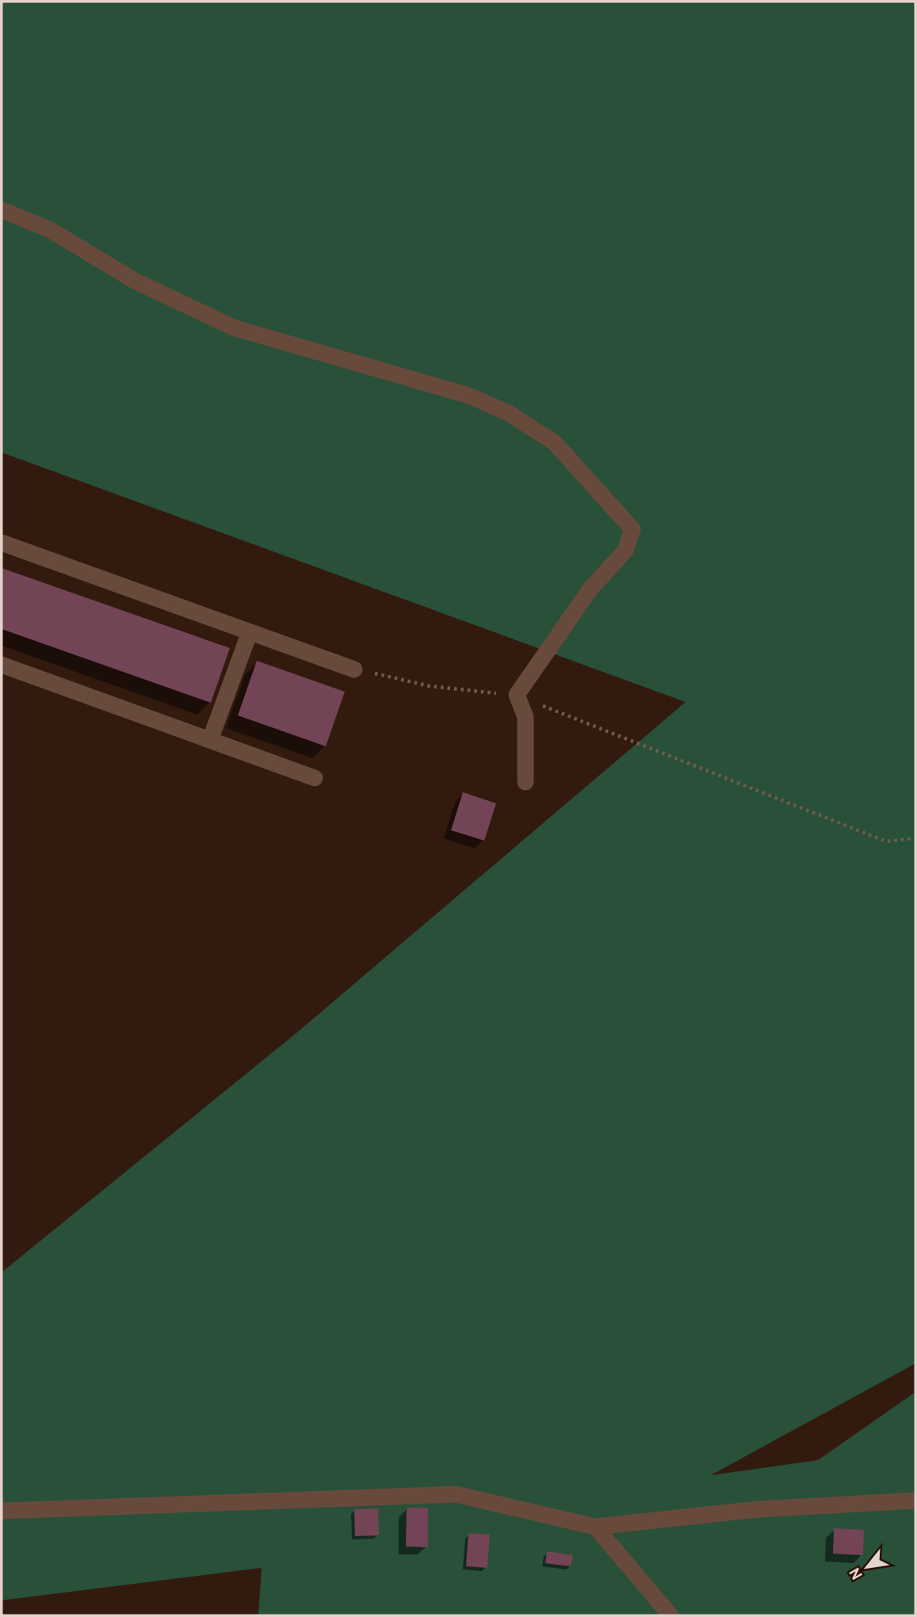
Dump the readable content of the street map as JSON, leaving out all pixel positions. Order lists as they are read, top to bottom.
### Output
{
  "north": "bottom left"
}
